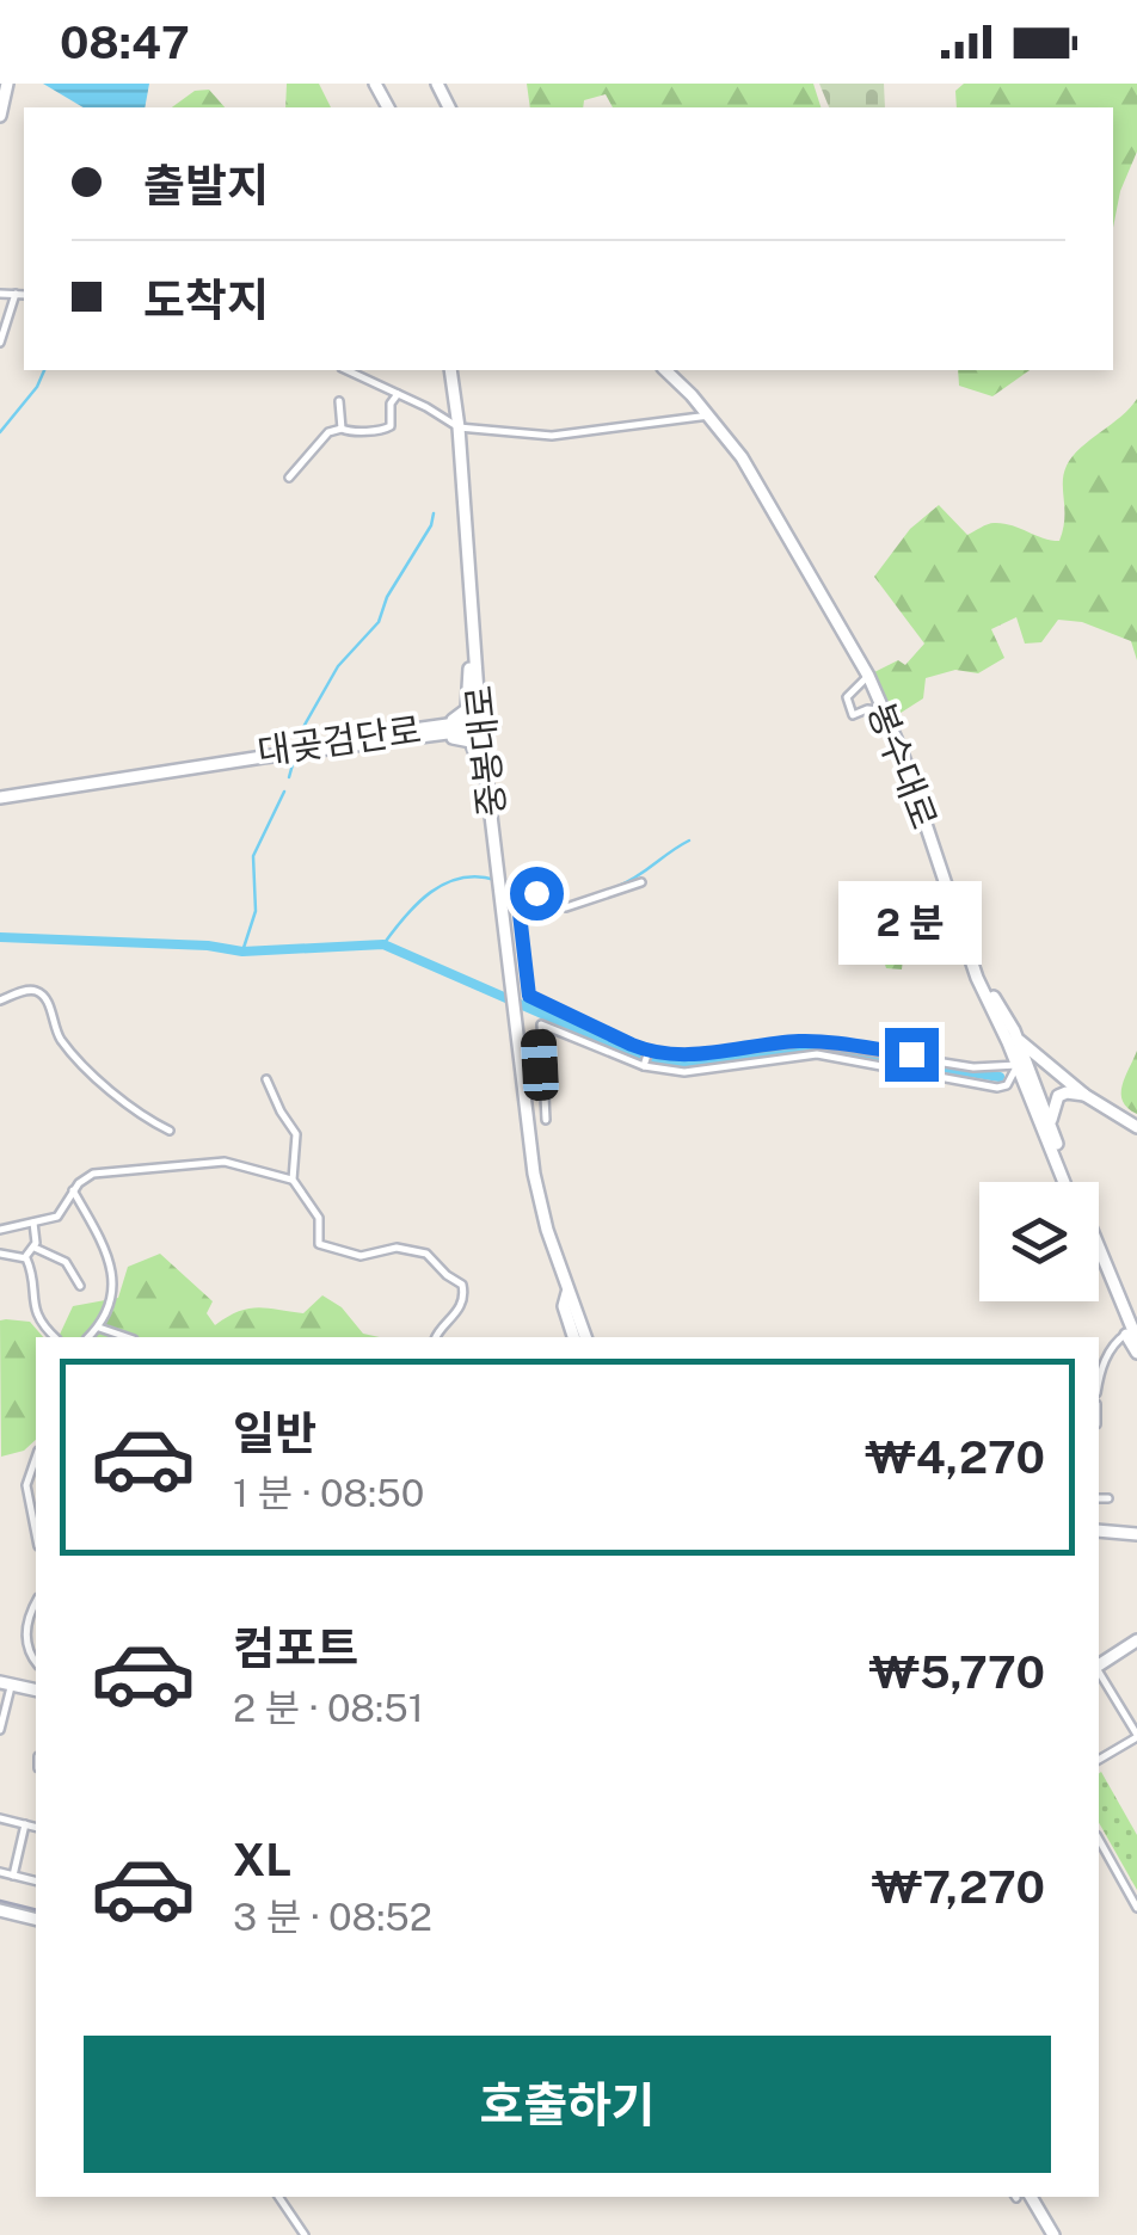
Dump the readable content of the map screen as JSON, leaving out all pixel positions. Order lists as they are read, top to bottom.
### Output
{
  "streets": {
    "main road": ["대곶검단로", "중봉대로", "봉수대로"]
  },
  "crossings": [
    ["대곶검단로", "중봉대로"]
  ],
  "page": {
    "status": "08:47",
    "banner": ["출발지", "도착지"],
    "bubble": "2 분",
    "list": [
      {
        "name": "일반",
        "note": "1 분 · 08:50",
        "value": "₩4,270"
      },
      {
        "name": "컴포트",
        "note": "2 분 · 08:51",
        "value": "₩5,770"
      },
      {
        "name": "XL",
        "note": "3 분 · 08:52",
        "value": "₩7,270"
      }
    ],
    "buttons": "호출하기"
  }
}
